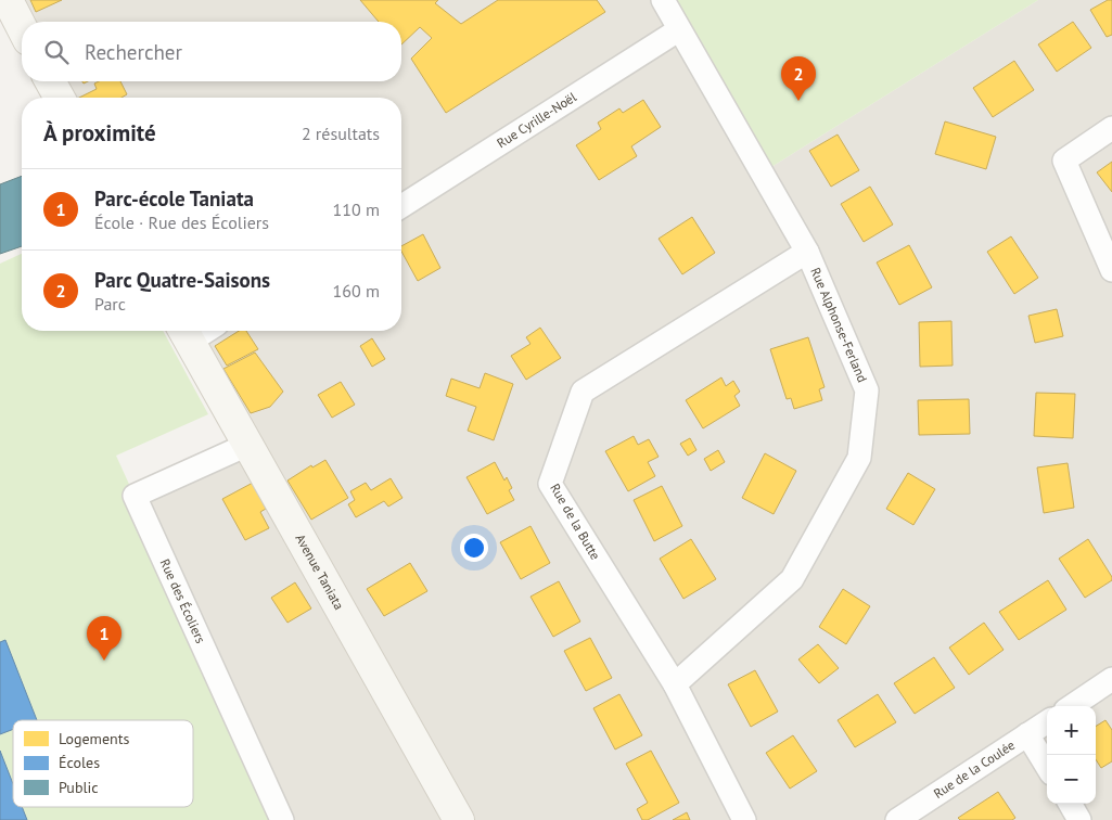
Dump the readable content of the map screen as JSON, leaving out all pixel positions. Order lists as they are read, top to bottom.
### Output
{
  "streets": {
    "main road": ["Avenue Taniata"],
    "street": [
      "Rue Cyrille-Noël",
      "Rue Alphonse-Ferland",
      "Rue de la Butte",
      "Rue des Écoliers",
      "Rue de la Coulée"
    ]
  },
  "crossings": [
    ["Rue Cyrille-Noël", "Rue Alphonse-Ferland"],
    ["Rue Alphonse-Ferland", "Rue de la Butte"],
    ["Avenue Taniata", "Rue des Écoliers"]
  ],
  "legend": ["Logements", "Écoles", "Public"],
  "page": {
    "search": "Rechercher",
    "pins": ["2", "1"],
    "heading": ["À proximité", "2 résultats"],
    "list": [
      {
        "mark": "1",
        "name": "Parc-école Taniata",
        "note": "École · Rue des Écoliers",
        "value": "110 m"
      },
      {
        "mark": "2",
        "name": "Parc Quatre-Saisons",
        "note": "Parc",
        "value": "160 m"
      }
    ],
    "map_buttons": ["+", "−"]
  }
}
